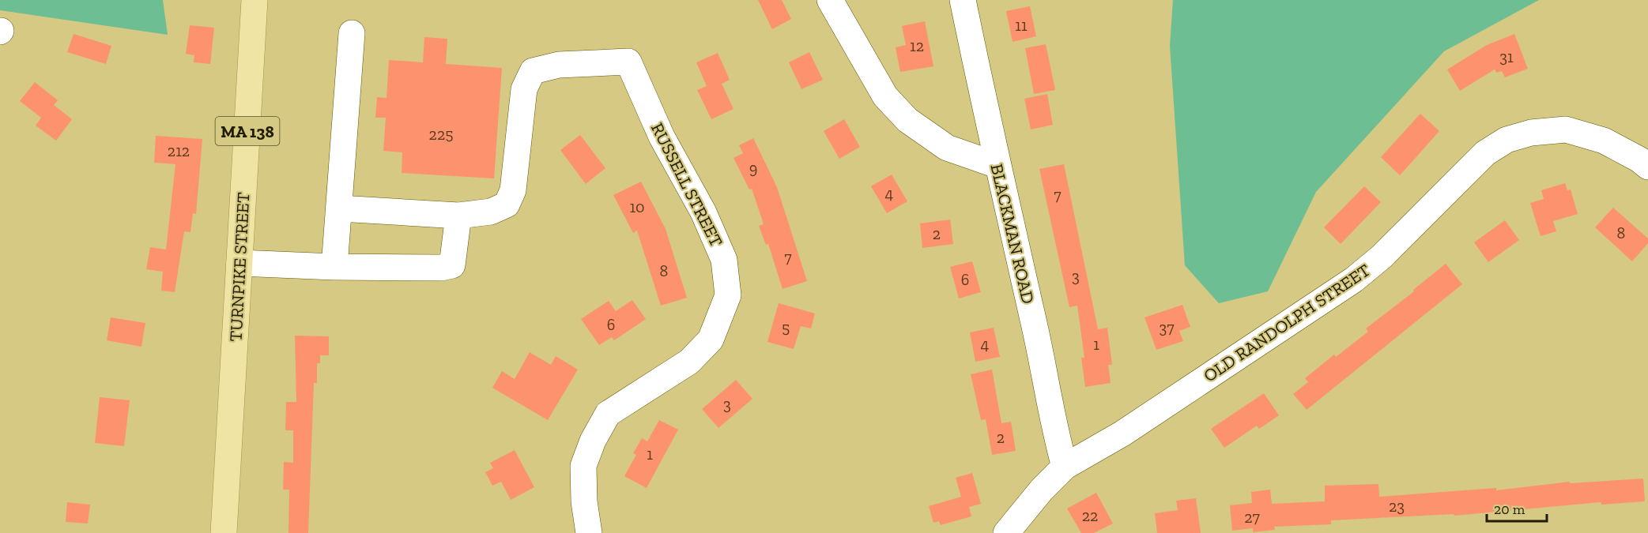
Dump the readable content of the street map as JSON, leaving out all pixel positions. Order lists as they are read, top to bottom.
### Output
{
  "streets": {
    "main road": ["MA 138", "TURNPIKE STREET"],
    "street": ["RUSSELL STREET", "BLACKMAN ROAD", "OLD RANDOLPH STREET"]
  },
  "crossings": [
    ["BLACKMAN ROAD", "OLD RANDOLPH STREET"]
  ],
  "house_numbers": [
    "11",
    "12",
    "31",
    "225",
    "212",
    "9",
    "4",
    "7",
    "10",
    "8",
    "2",
    "7",
    "8",
    "3",
    "6",
    "6",
    "5",
    "37",
    "4",
    "1",
    "3",
    "2",
    "1",
    "23",
    "22",
    "27"
  ],
  "scale_bar": "20 m"
}
